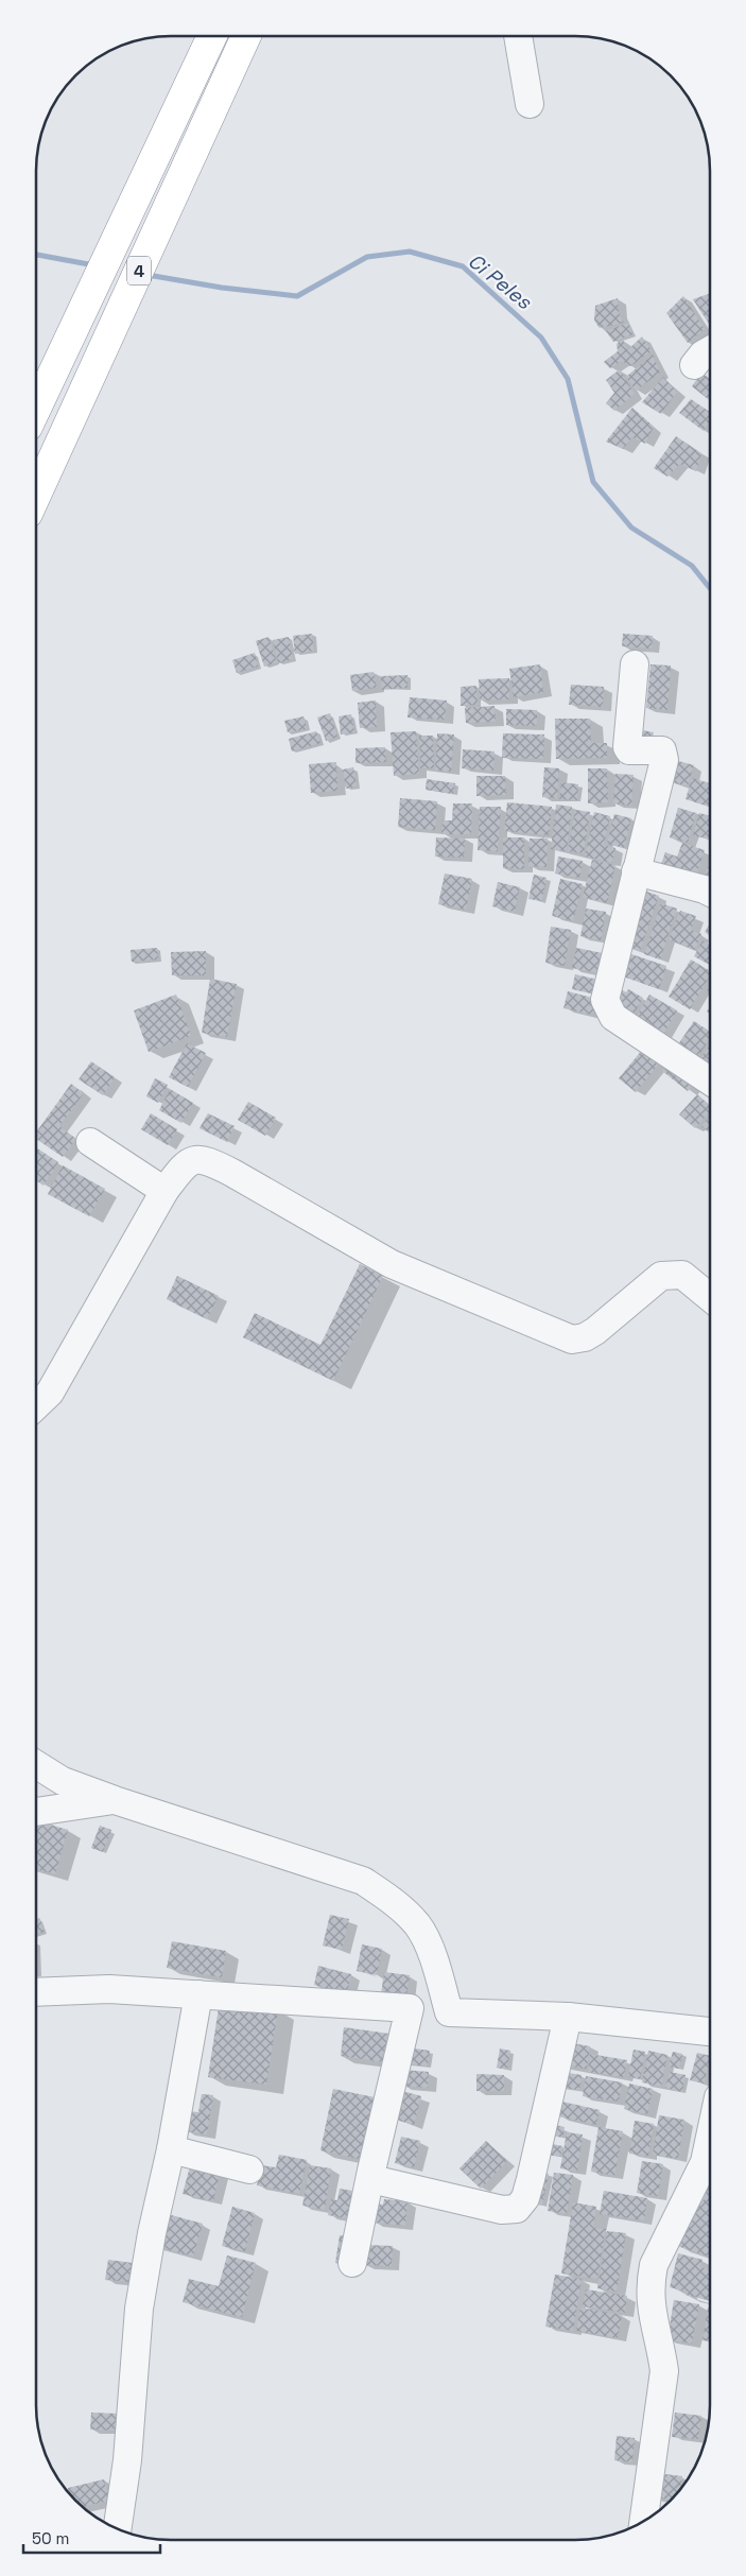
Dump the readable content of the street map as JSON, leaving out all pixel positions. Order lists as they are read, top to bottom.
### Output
{
  "streets": {
    "highway": ["4"]
  },
  "water": ["Ci Peles"],
  "scale_bar": "50 m"
}
